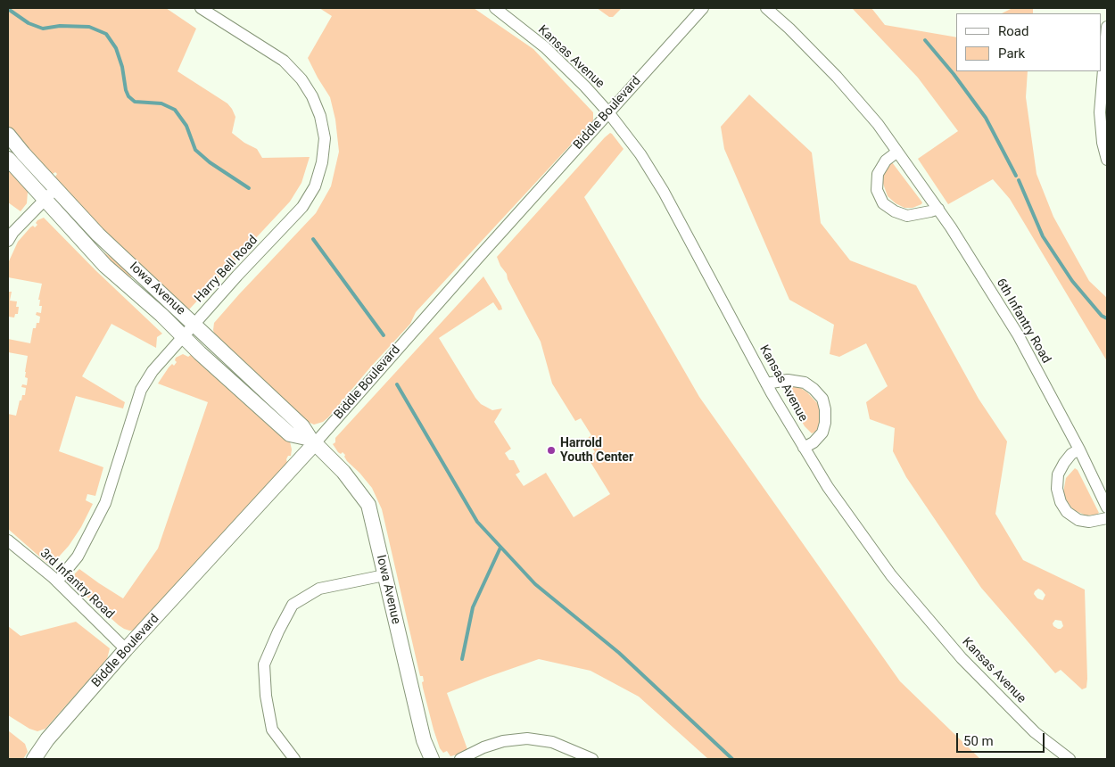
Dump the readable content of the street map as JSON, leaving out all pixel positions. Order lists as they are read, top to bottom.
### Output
{
  "streets": {
    "street": [
      "Kansas Avenue",
      "Biddle Boulevard",
      "Harry Bell Road",
      "Iowa Avenue",
      "6th Infantry Road",
      "3rd Infantry Road"
    ]
  },
  "crossings": [
    ["Kansas Avenue", "Biddle Boulevard"],
    ["Biddle Boulevard", "Iowa Avenue"],
    ["Biddle Boulevard", "3rd Infantry Road"],
    ["Harry Bell Road", "Iowa Avenue"],
    ["Harry Bell Road", "3rd Infantry Road"]
  ],
  "places": ["Harrold Youth Center"],
  "legend": ["Road", "Park"],
  "scale_bar": "50 m"
}
